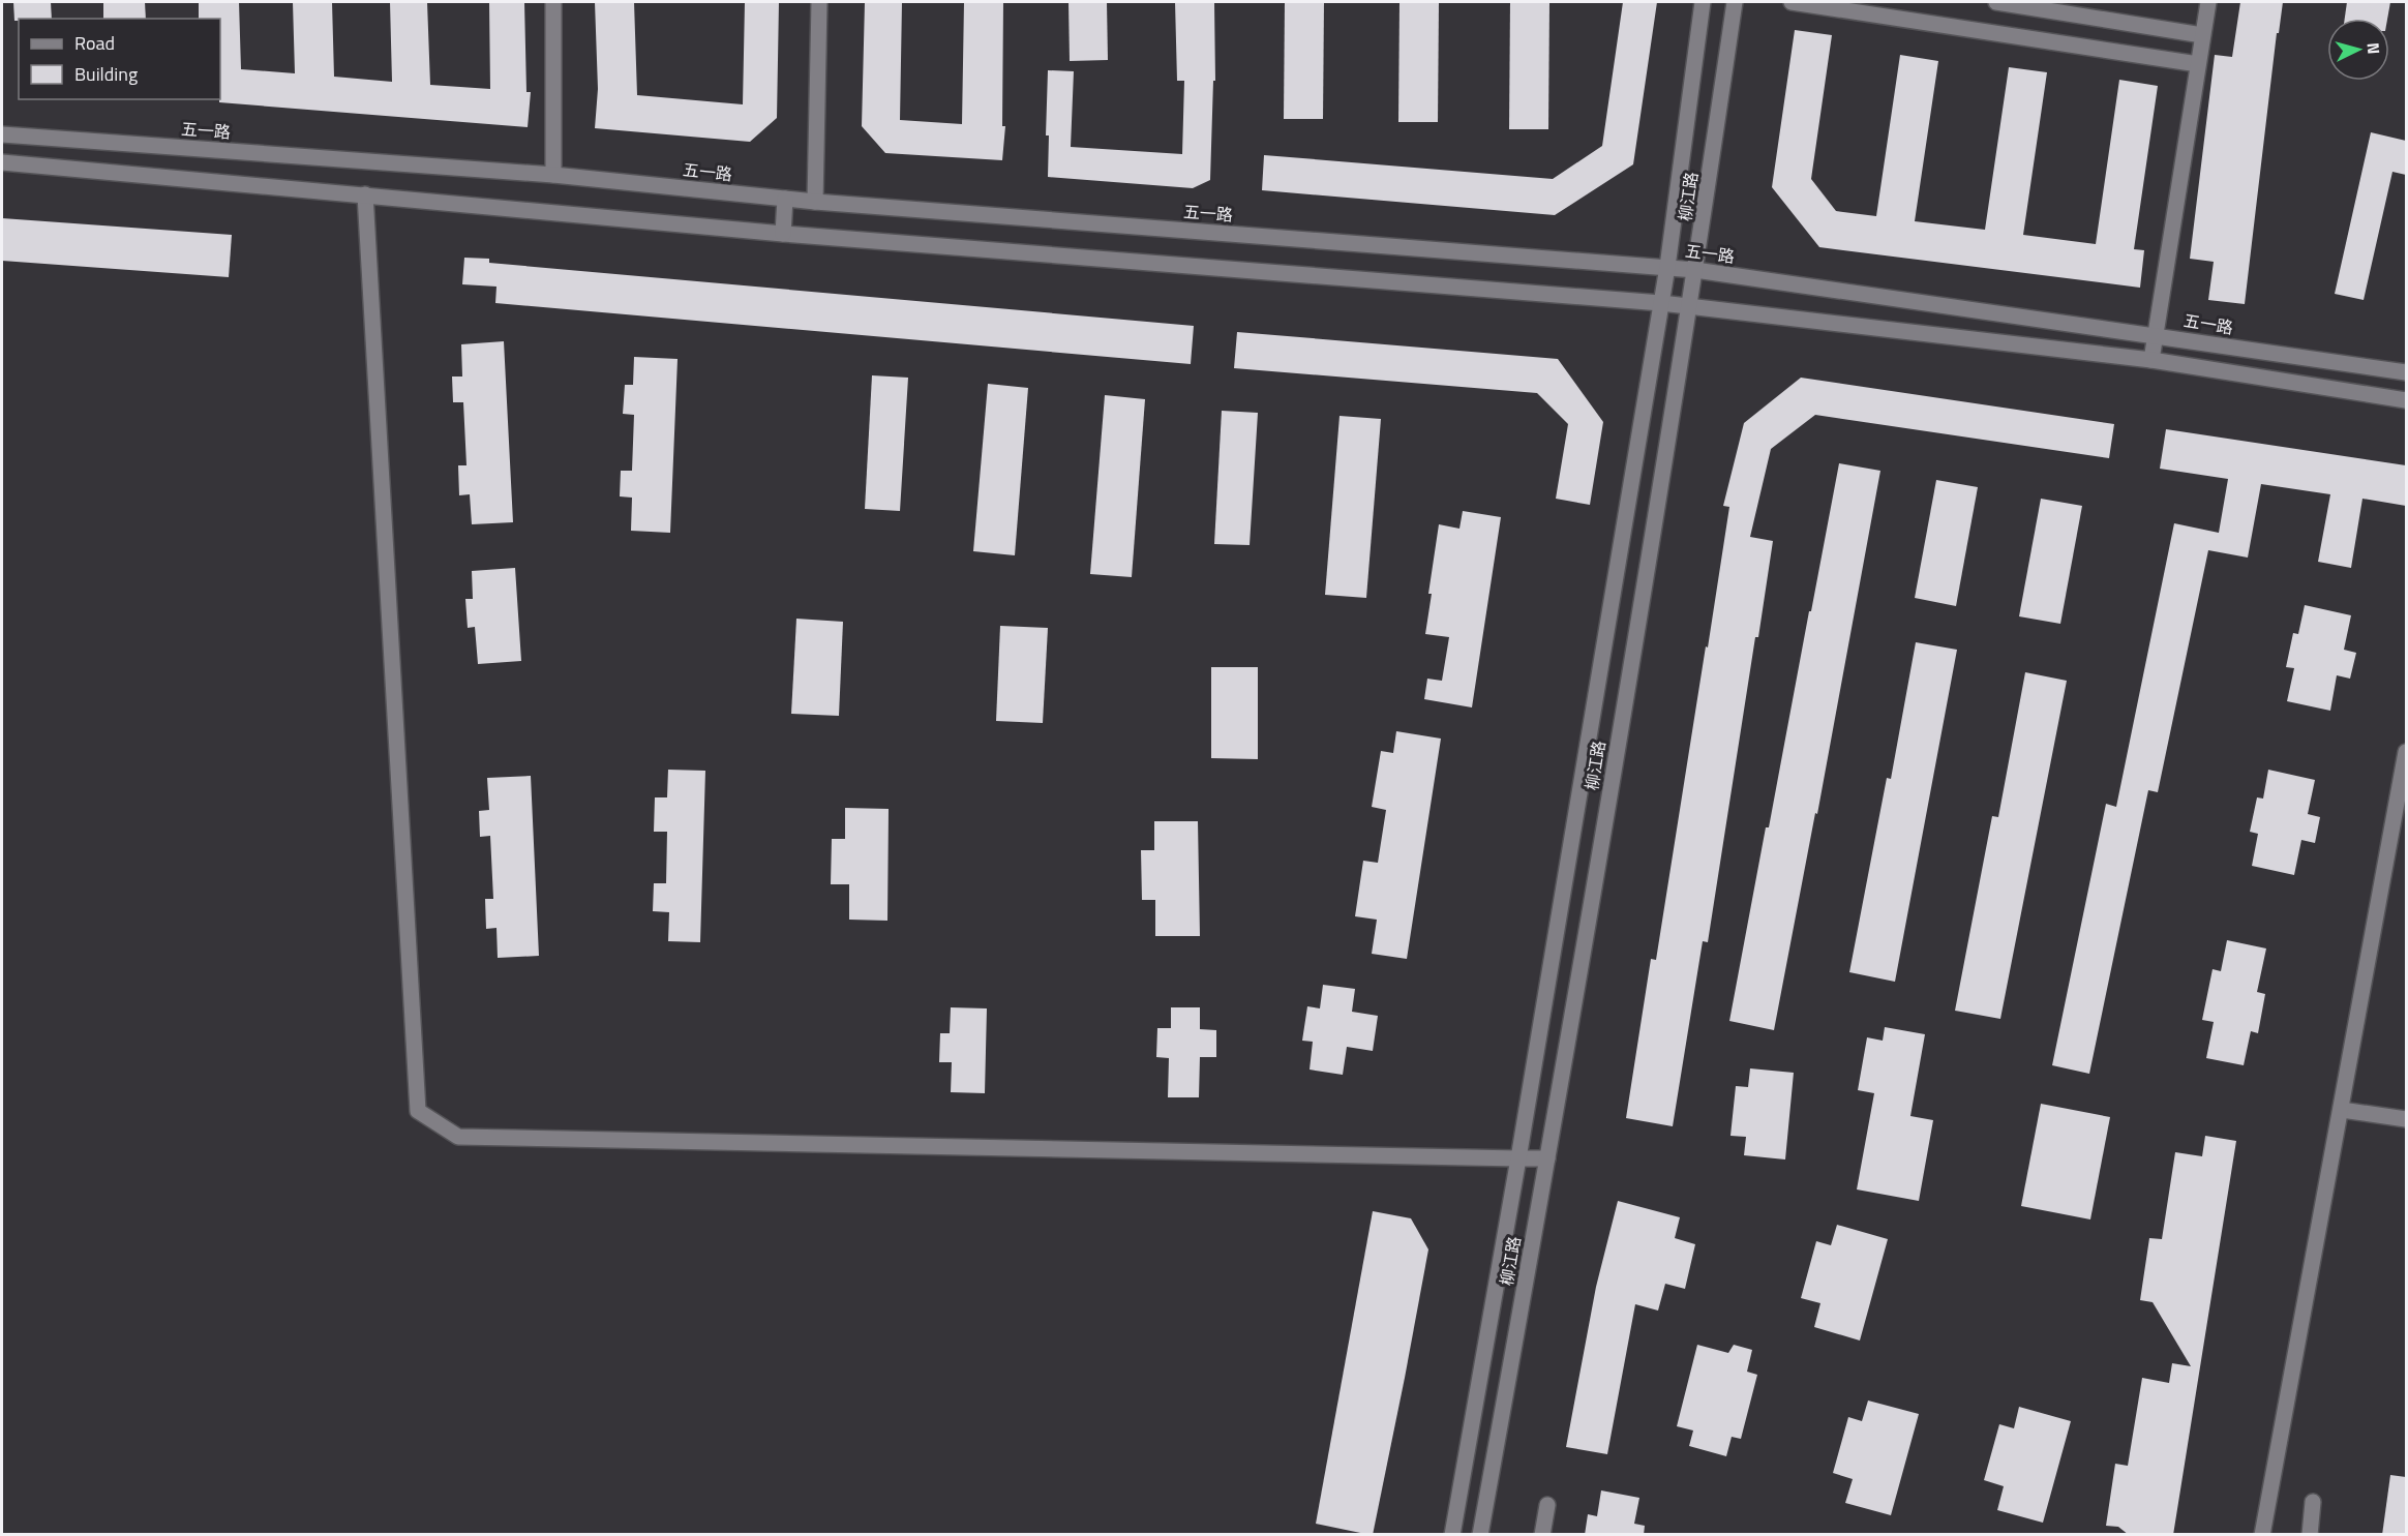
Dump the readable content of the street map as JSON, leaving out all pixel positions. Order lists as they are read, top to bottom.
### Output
{
  "streets": {
    "street": ["五一路", "柳江路"]
  },
  "crossings": [
    ["五一路", "柳江路"]
  ],
  "legend": ["Road", "Building"],
  "north": "right"
}
